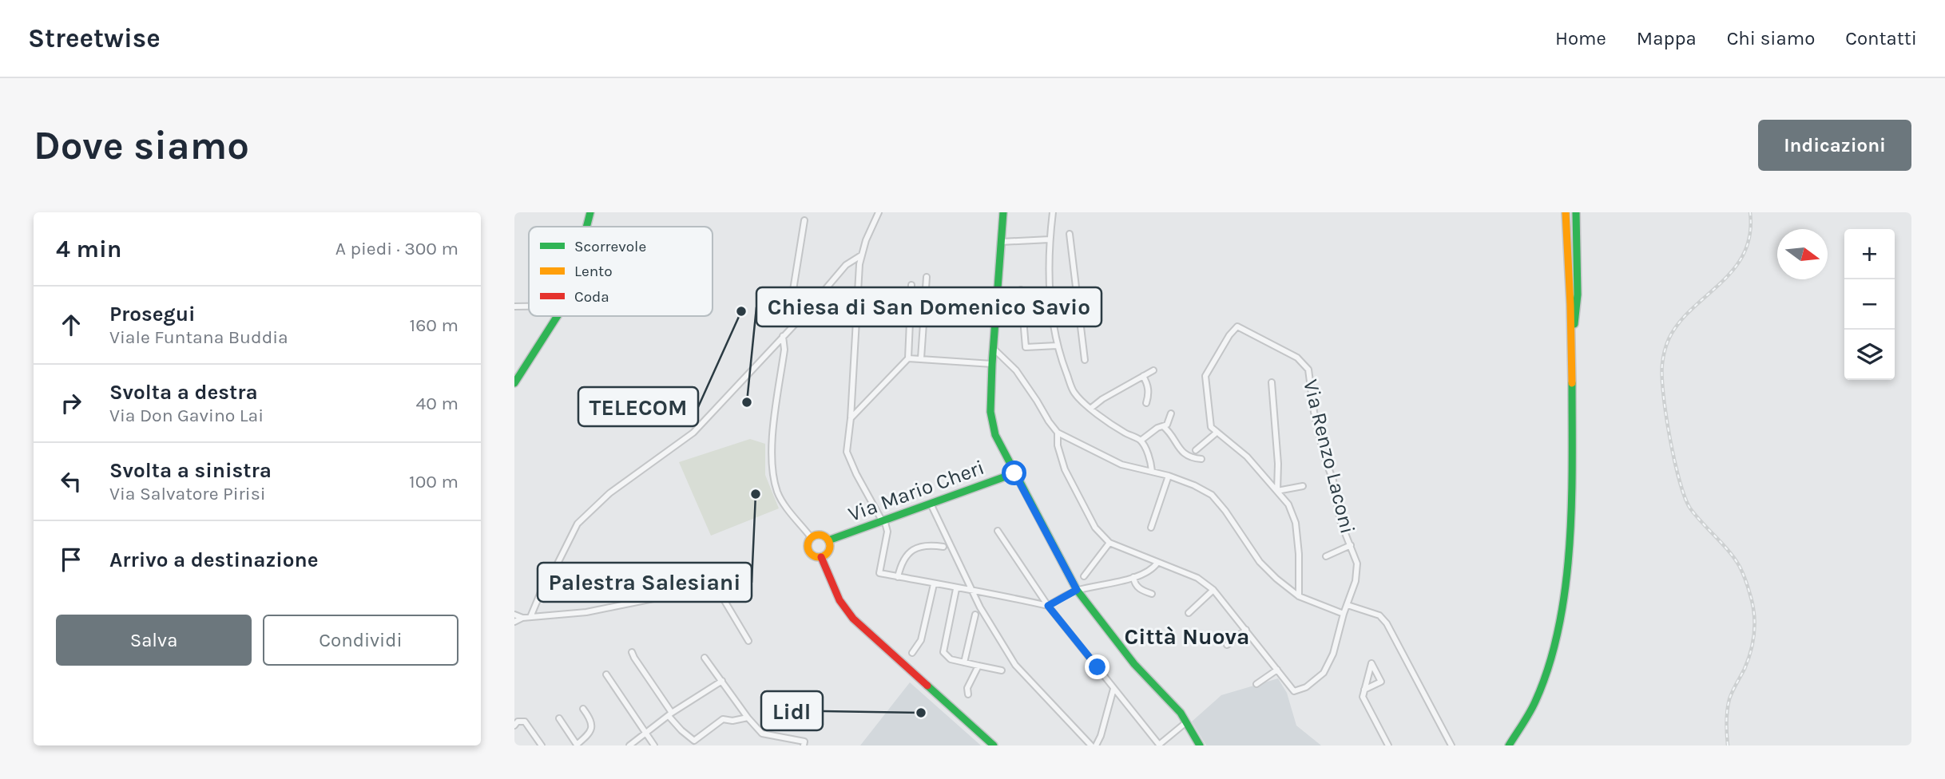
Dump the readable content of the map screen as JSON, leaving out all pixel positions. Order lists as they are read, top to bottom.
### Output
{
  "streets": {
    "main road": ["Via Mario Cheri"],
    "street": ["Via Renzo Laconi"]
  },
  "districts": ["Città Nuova"],
  "places": [
    "TELECOM",
    "Chiesa di San Domenico Savio",
    "Palestra Salesiani",
    "Lidl"
  ],
  "legend": ["Scorrevole", "Lento", "Coda"],
  "north": "right",
  "page": {
    "header": "Streetwise",
    "nav": [
      "Home",
      "Mappa",
      "Chi siamo",
      "Contatti"
    ],
    "buttons": [
      "Indicazioni",
      ["Salva", "Condividi"]
    ],
    "title": "Dove siamo",
    "heading": ["4 min", "A piedi · 300 m"],
    "map_buttons": ["+", "−"],
    "list": [
      ["Prosegui", "Viale Funtana Buddia", "160 m"],
      ["Svolta a destra", "Via Don Gavino Lai", "40 m"],
      ["Svolta a sinistra", "Via Salvatore Pirisi", "100 m"],
      "Arrivo a destinazione"
    ]
  }
}
